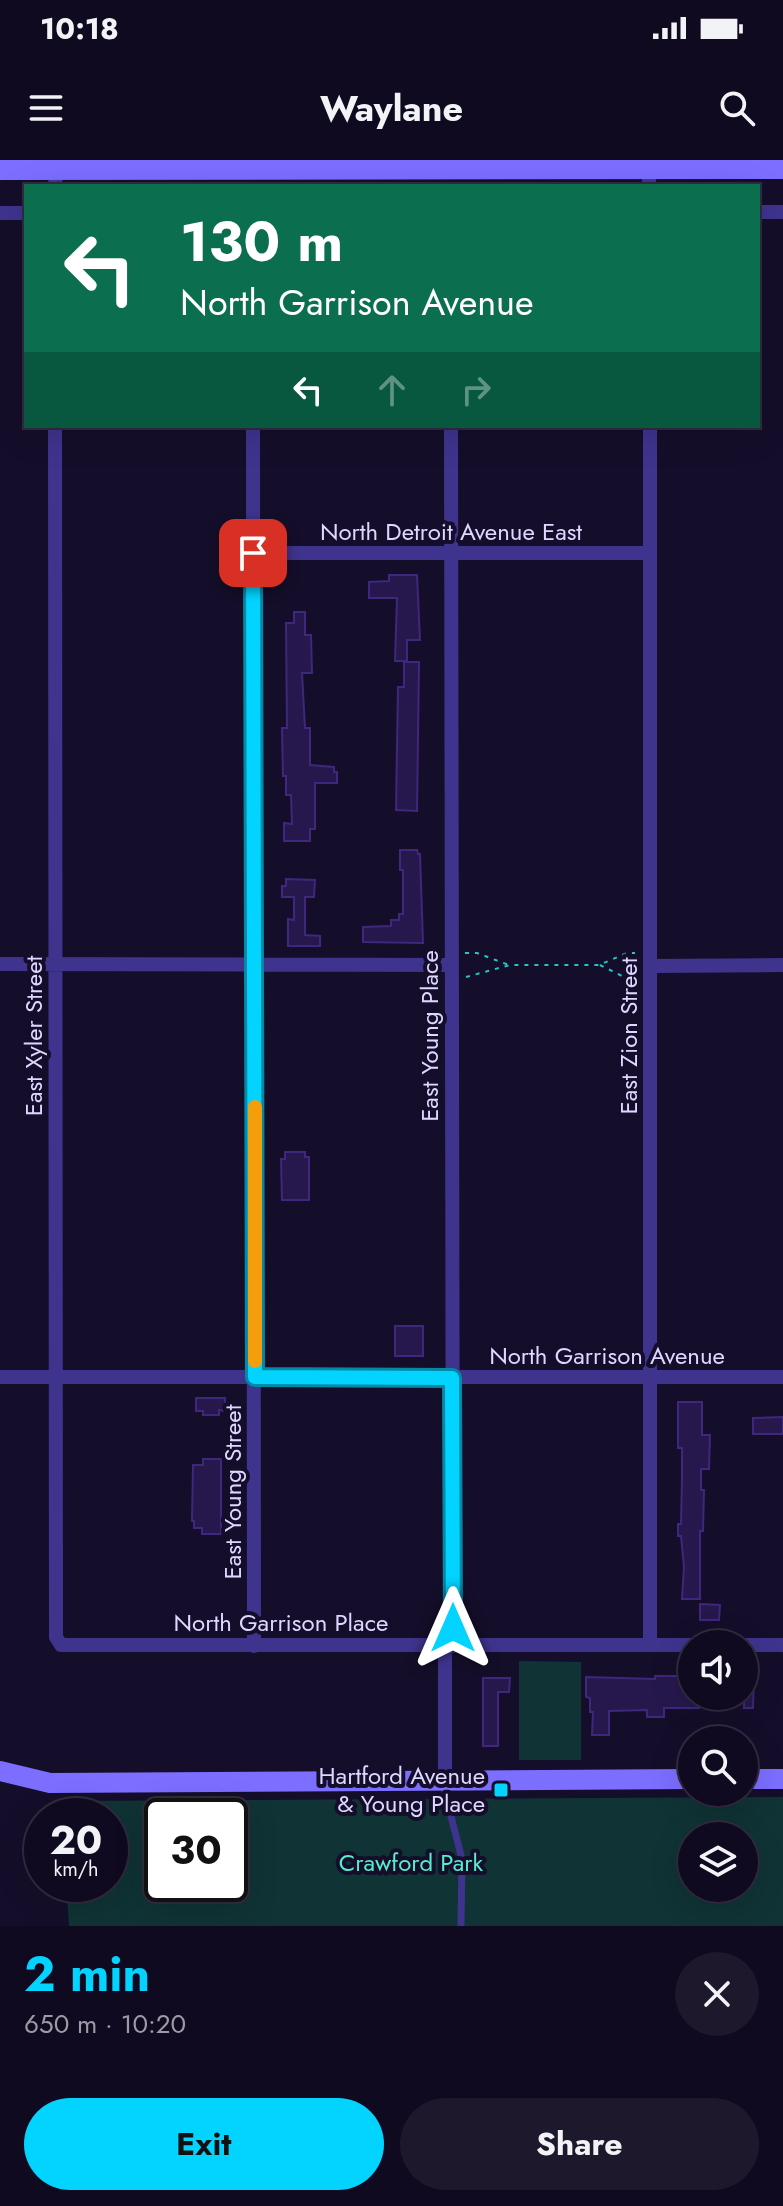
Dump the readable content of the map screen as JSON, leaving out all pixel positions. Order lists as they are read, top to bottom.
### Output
{
  "streets": {
    "street": [
      "North Detroit Avenue East",
      "East Xyler Street",
      "East Young Place",
      "East Zion Street",
      "North Garrison Avenue",
      "East Young Street",
      "North Garrison Place"
    ]
  },
  "crossings": [
    ["North Detroit Avenue East", "East Young Place"],
    ["North Detroit Avenue East", "East Zion Street"],
    ["North Detroit Avenue East", "East Young Street"],
    ["East Xyler Street", "North Garrison Avenue"],
    ["East Xyler Street", "North Garrison Place"],
    ["East Young Place", "North Garrison Avenue"],
    ["East Young Place", "North Garrison Place"],
    ["East Zion Street", "North Garrison Avenue"],
    ["East Zion Street", "North Garrison Place"],
    ["North Garrison Avenue", "East Young Street"],
    ["East Young Street", "North Garrison Place"]
  ],
  "parks": ["Crawford Park"],
  "places": {
    "transit": ["Hartford Avenue & Young Place"]
  },
  "page": {
    "status": "10:18",
    "header": "Waylane",
    "turn": ["130 m", "North Garrison Avenue"],
    "speed": "20 km/h",
    "limit": "30",
    "heading": ["2 min", "650 m · 10:20"],
    "buttons": ["Exit", "Share"]
  }
}
